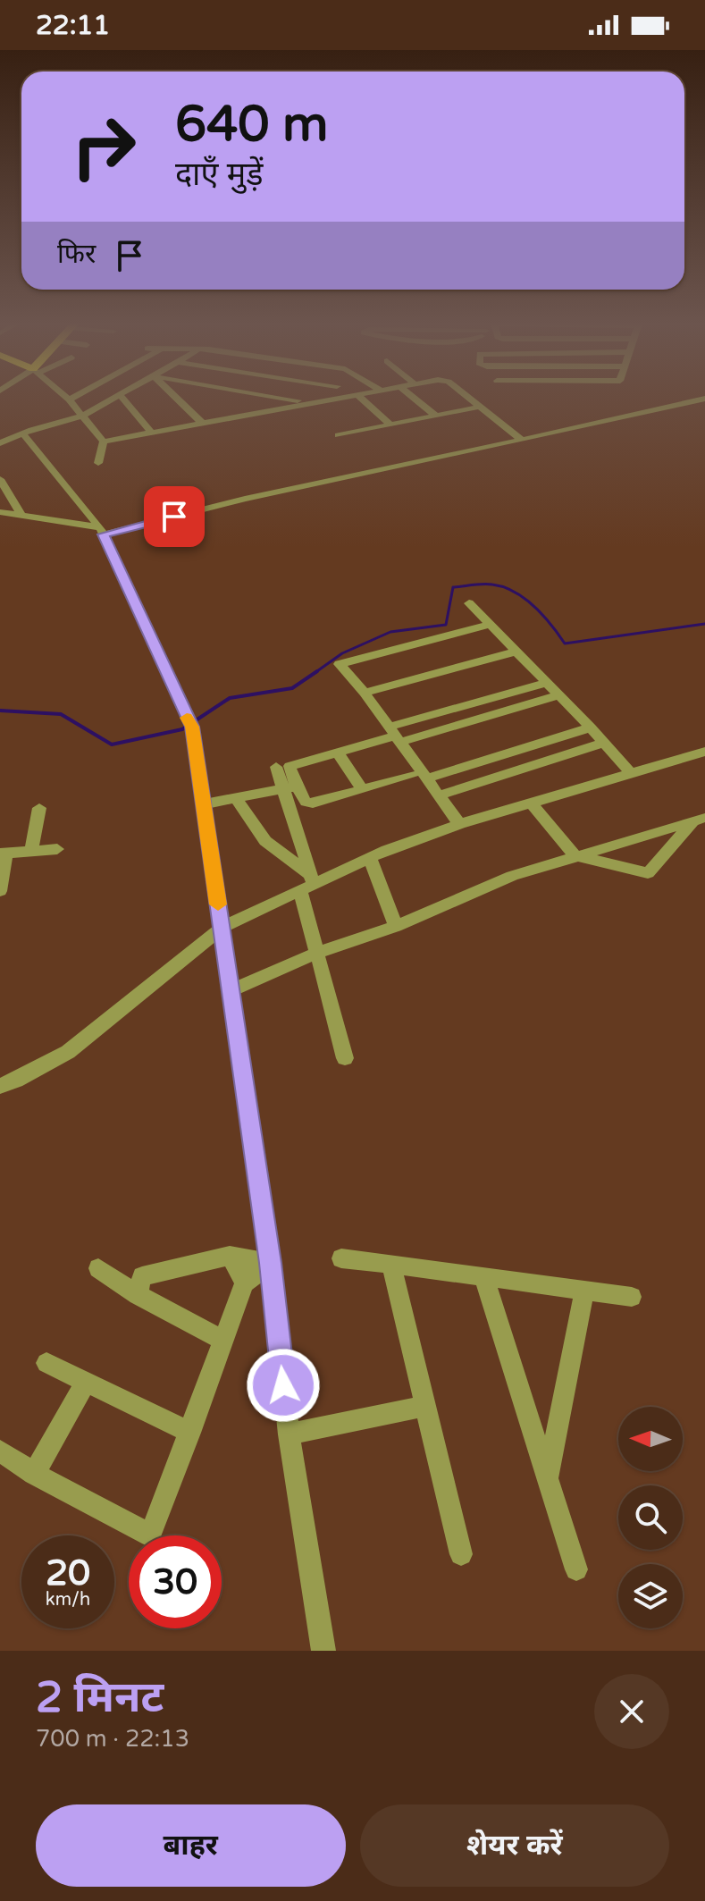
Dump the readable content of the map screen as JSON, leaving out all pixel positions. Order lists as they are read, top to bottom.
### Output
{
  "north": "left",
  "page": {
    "status": "22:11",
    "turn": ["640 m", "दाएँ मुड़ें"],
    "then": "फिर",
    "speed": "20 km/h",
    "limit": "30",
    "heading": ["2 मिनट", "700 m · 22:13"],
    "buttons": ["बाहर", "शेयर करें"]
  }
}
